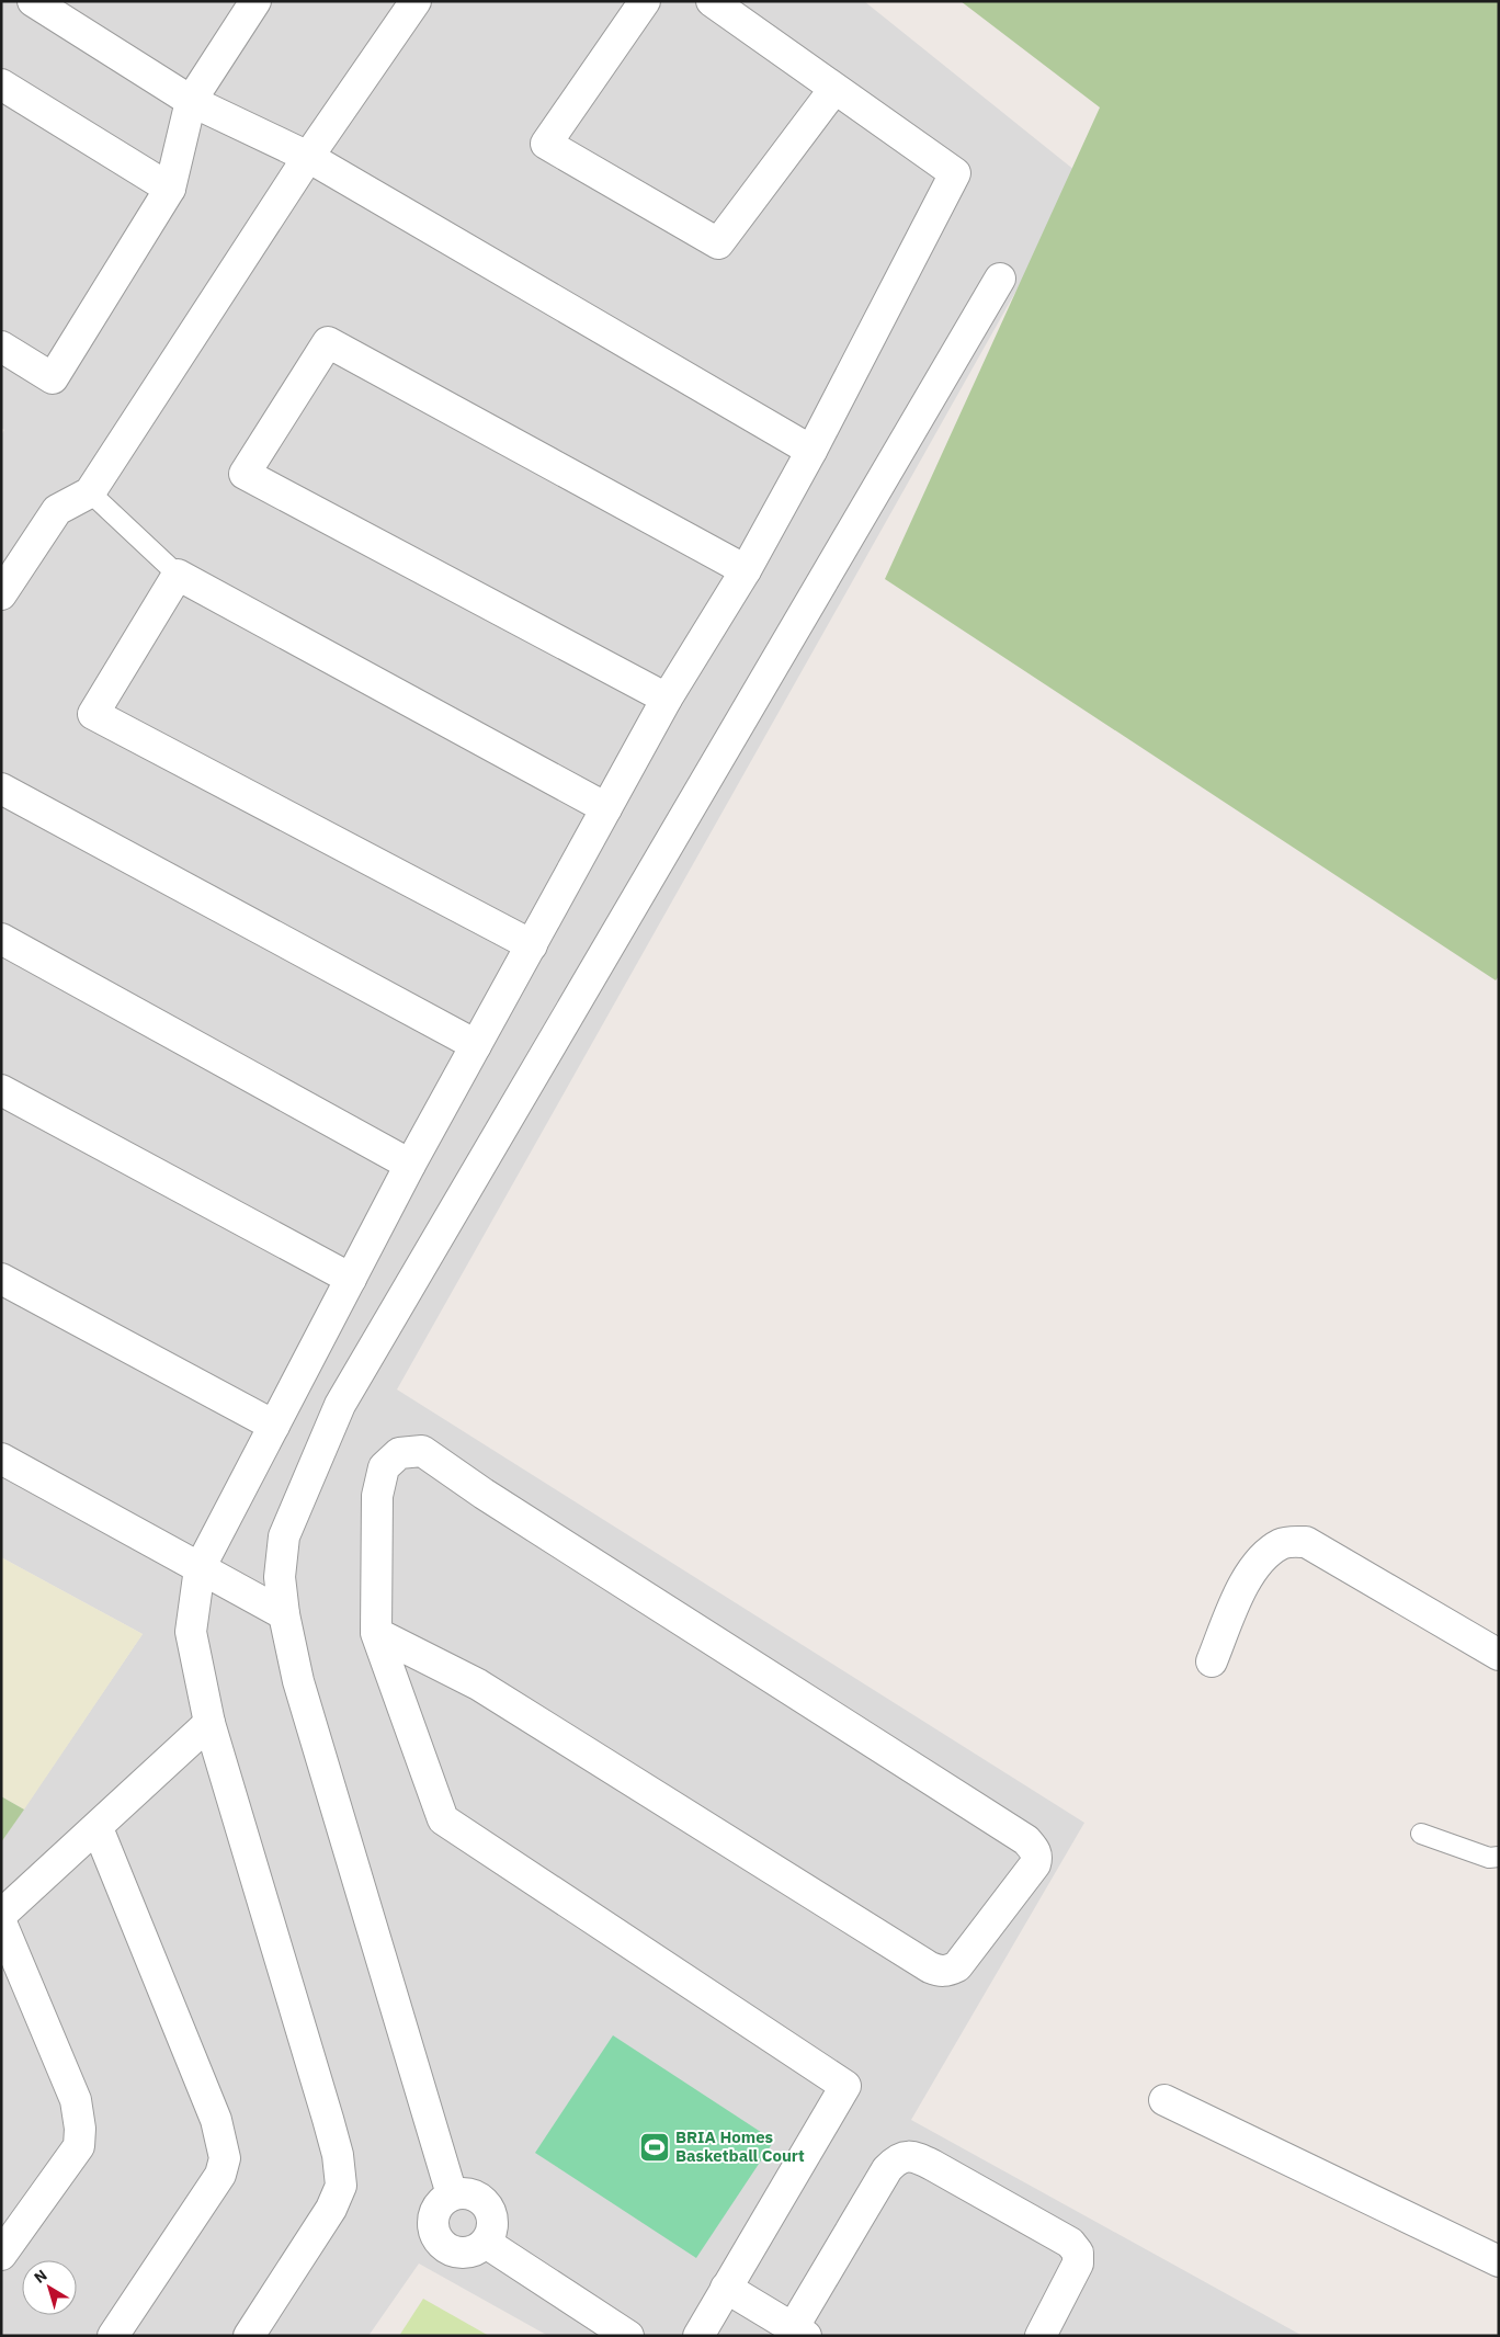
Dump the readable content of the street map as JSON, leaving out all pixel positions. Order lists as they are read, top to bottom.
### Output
{
  "places": {
    "sports": ["BRIA Homes Basketball Court"]
  },
  "north": "top left"
}
